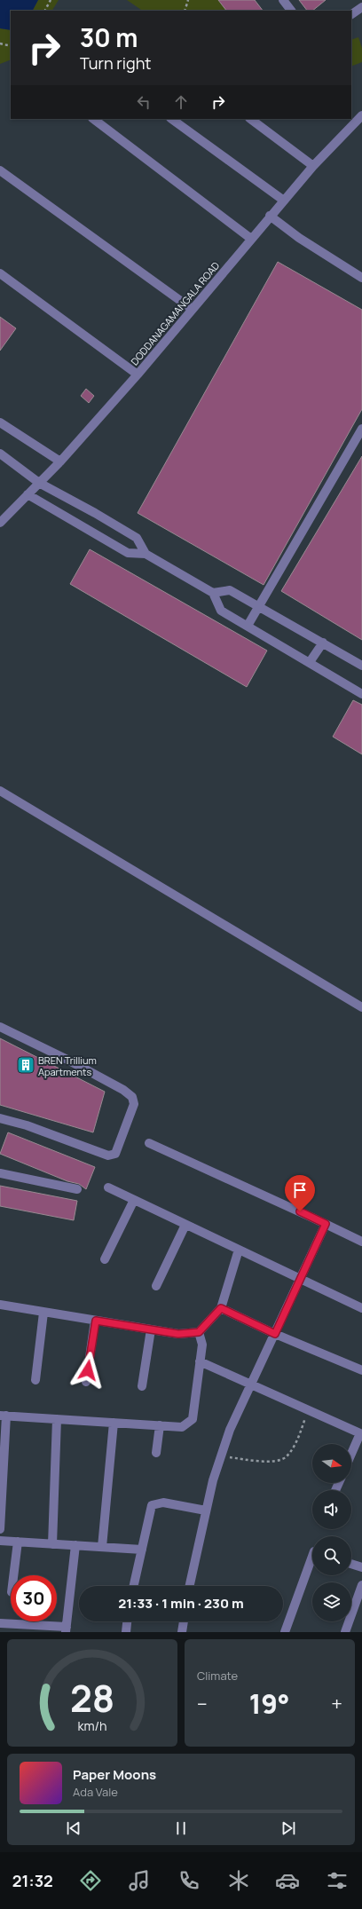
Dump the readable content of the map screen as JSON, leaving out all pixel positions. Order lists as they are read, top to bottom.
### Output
{
  "streets": {
    "street": ["DODDANAGAMANGALA ROAD"]
  },
  "places": {
    "building": ["BREN Trillium Apartments"]
  },
  "north": "right",
  "page": {
    "turn": ["30 m", "Turn right"],
    "limit": "30",
    "trip": "21:33 · 1 min · 230 m",
    "tile": "Climate",
    "heat": ["−", "19°", "+"],
    "song": ["Paper Moons", "Ada Vale"],
    "tabs": "21:32",
    "gauge": ["28", "km/h"]
  }
}
